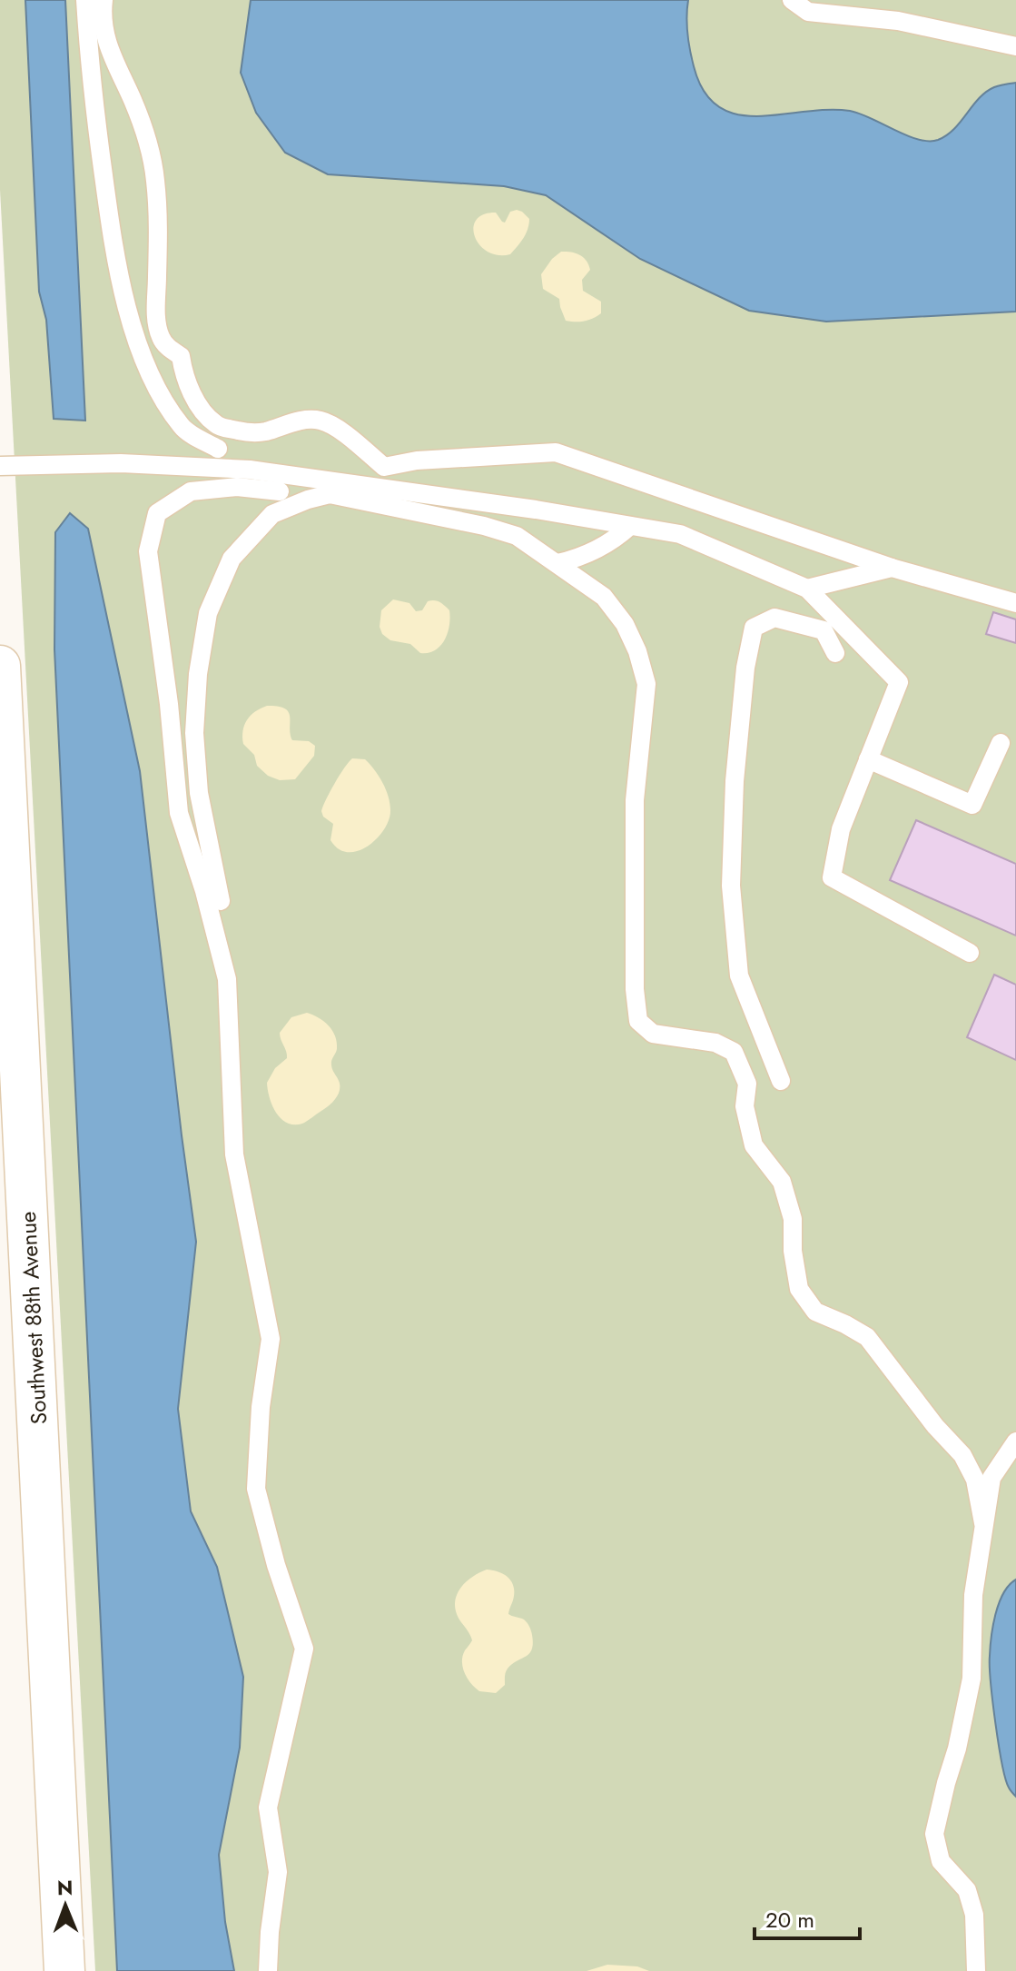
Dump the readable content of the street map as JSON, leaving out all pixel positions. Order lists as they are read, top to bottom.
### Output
{
  "streets": {
    "main road": ["Southwest 88th Avenue"]
  },
  "scale_bar": "20 m",
  "north": "top"
}
